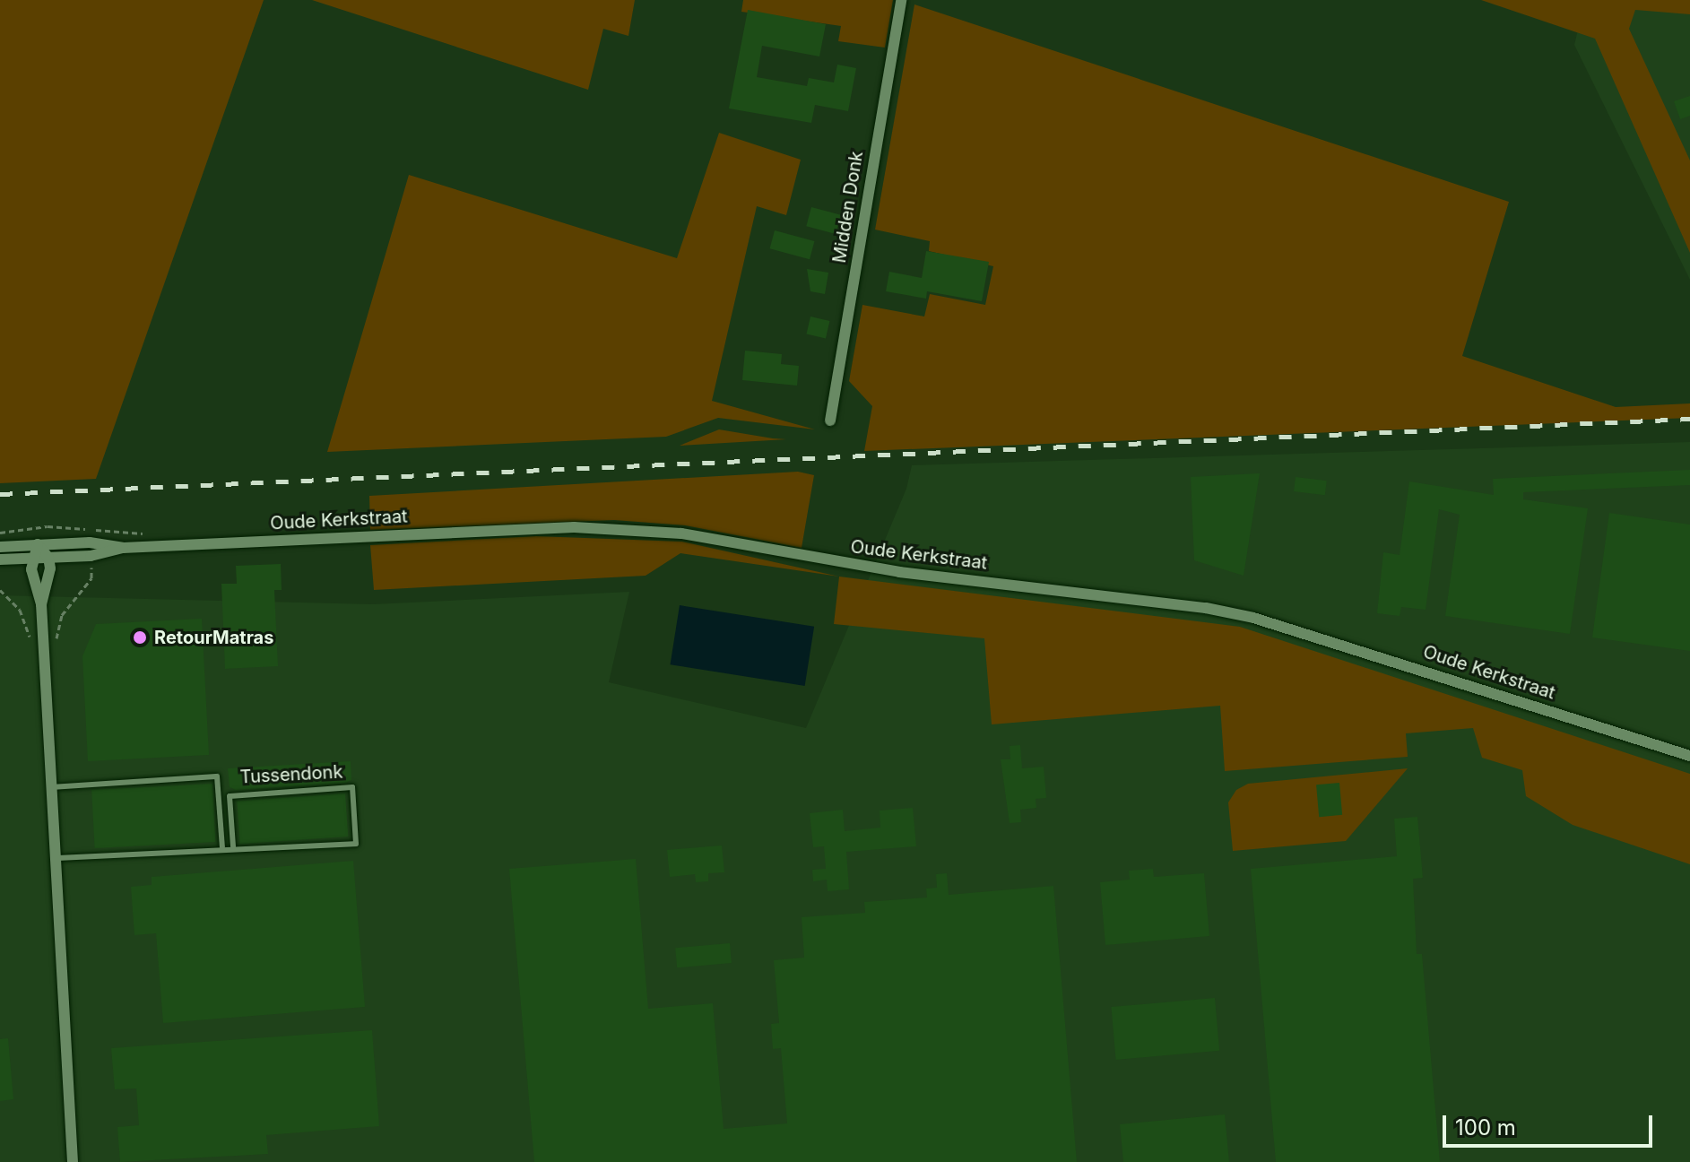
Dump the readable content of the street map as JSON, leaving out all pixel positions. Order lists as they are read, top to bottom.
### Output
{
  "streets": {
    "street": ["Midden Donk", "Oude Kerkstraat"],
    "lane": ["Tussendonk"]
  },
  "places": ["RetourMatras"],
  "scale_bar": "100 m"
}
